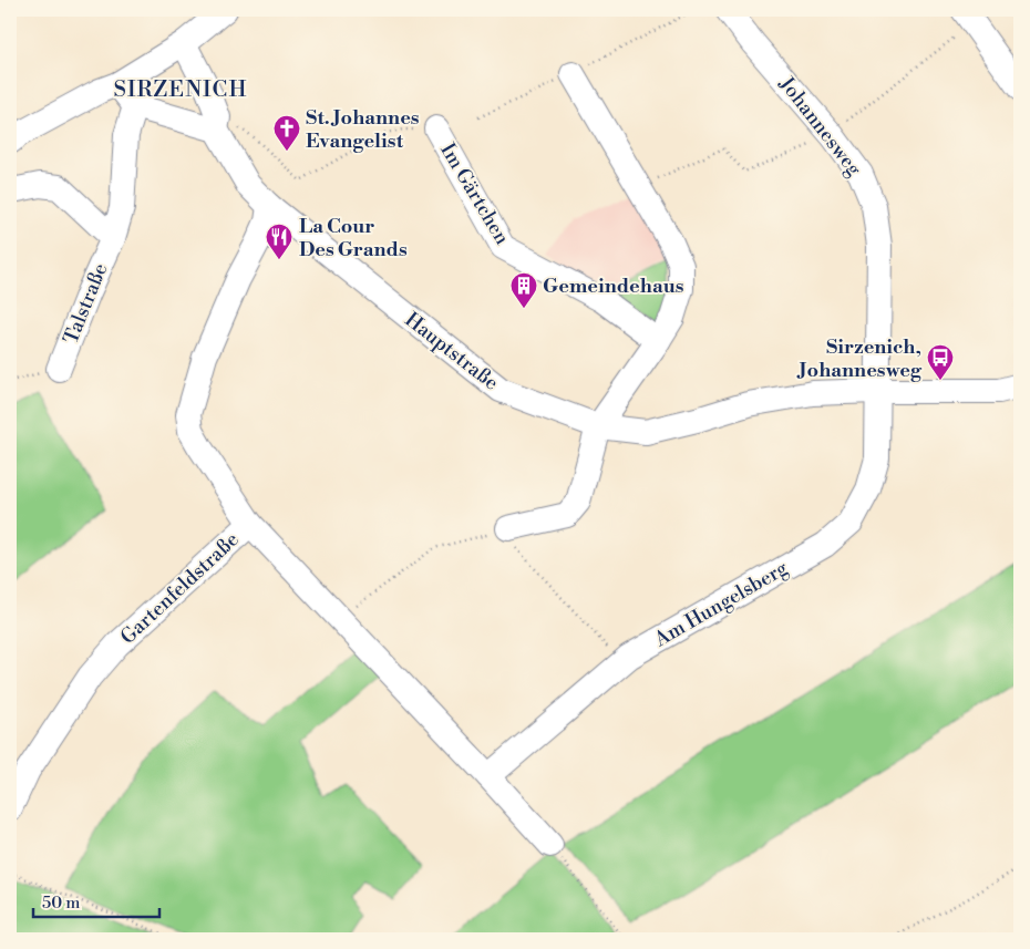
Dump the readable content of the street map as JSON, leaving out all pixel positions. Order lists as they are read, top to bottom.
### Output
{
  "streets": {
    "street": [
      "Johannesweg",
      "Im Gärtchen",
      "Talstraße",
      "Hauptstraße",
      "Gartenfeldstraße",
      "Am Hungelsberg"
    ]
  },
  "crossings": [
    ["Johannesweg", "Hauptstraße"],
    ["Johannesweg", "Am Hungelsberg"],
    ["Hauptstraße", "Gartenfeldstraße"],
    ["Hauptstraße", "Am Hungelsberg"]
  ],
  "districts": ["SIRZENICH"],
  "places": {
    "church": ["St. Johannes Evangelist"],
    "restaurant": ["La Cour Des Grands"],
    "building": ["Gemeindehaus"],
    "bus stop": ["Sirzenich, Johannesweg"]
  },
  "scale_bar": "50 m"
}
